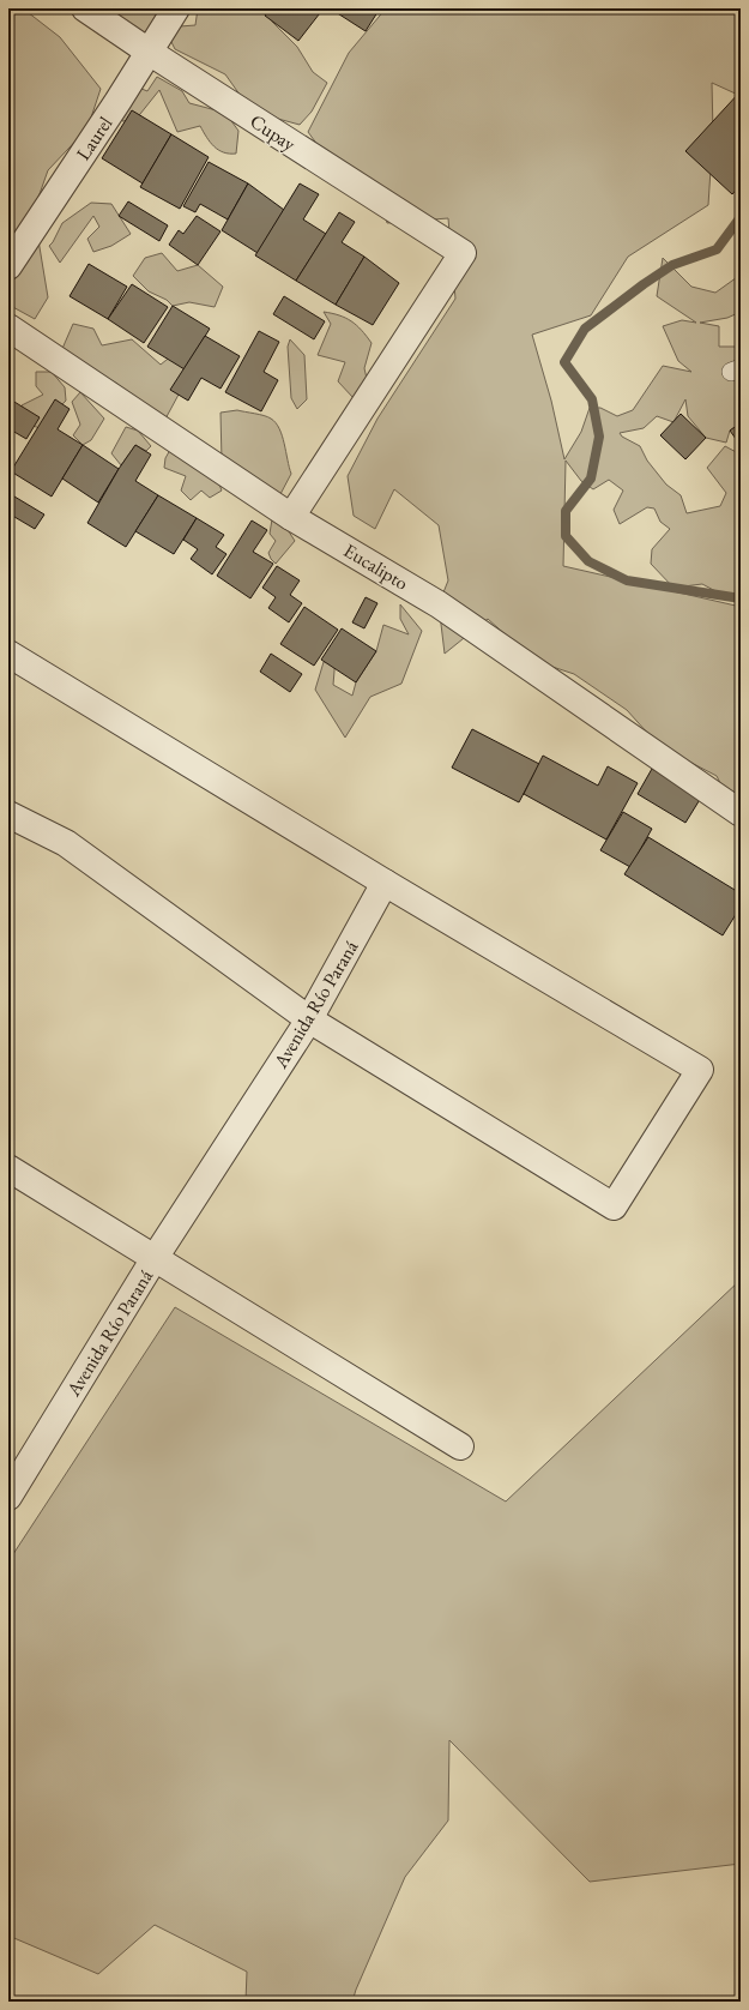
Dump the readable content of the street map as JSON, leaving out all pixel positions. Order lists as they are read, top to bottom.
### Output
{
  "streets": {
    "street": [
      "Cupay",
      "Laurel",
      "Eucalipto",
      "Avenida Río Paraná"
    ]
  },
  "crossings": [
    ["Cupay", "Laurel"],
    ["Cupay", "Eucalipto"]
  ]
}
